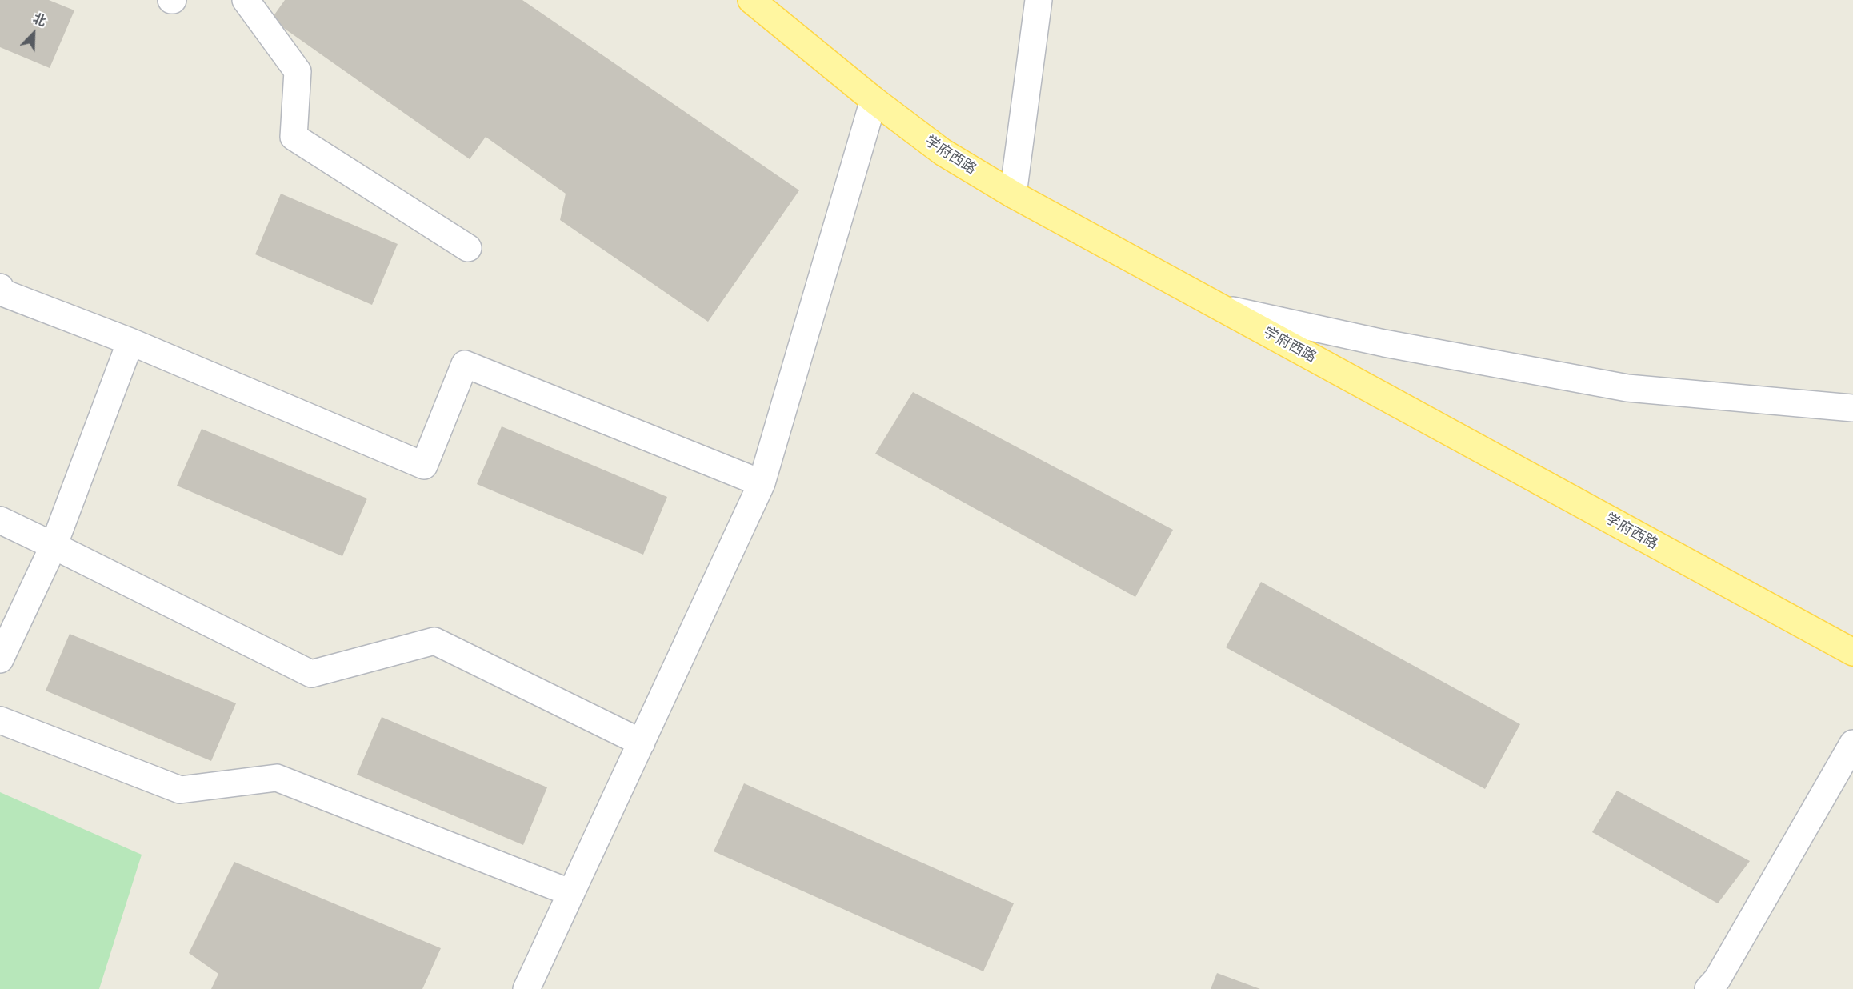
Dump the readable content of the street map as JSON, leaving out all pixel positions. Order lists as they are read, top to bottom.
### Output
{
  "streets": {
    "main road": ["学府西路"]
  },
  "north": "top right"
}
